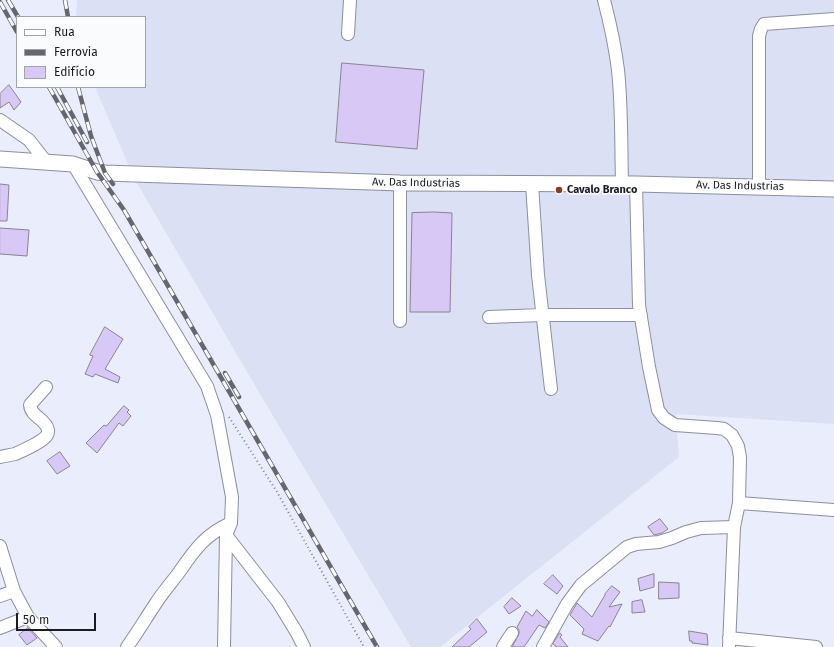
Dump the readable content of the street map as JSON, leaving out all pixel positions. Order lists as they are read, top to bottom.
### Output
{
  "streets": {
    "main road": ["Av. Das Industrias"]
  },
  "places": ["Cavalo Branco"],
  "legend": ["Rua", "Ferrovia", "Edifício"],
  "scale_bar": "50 m"
}
